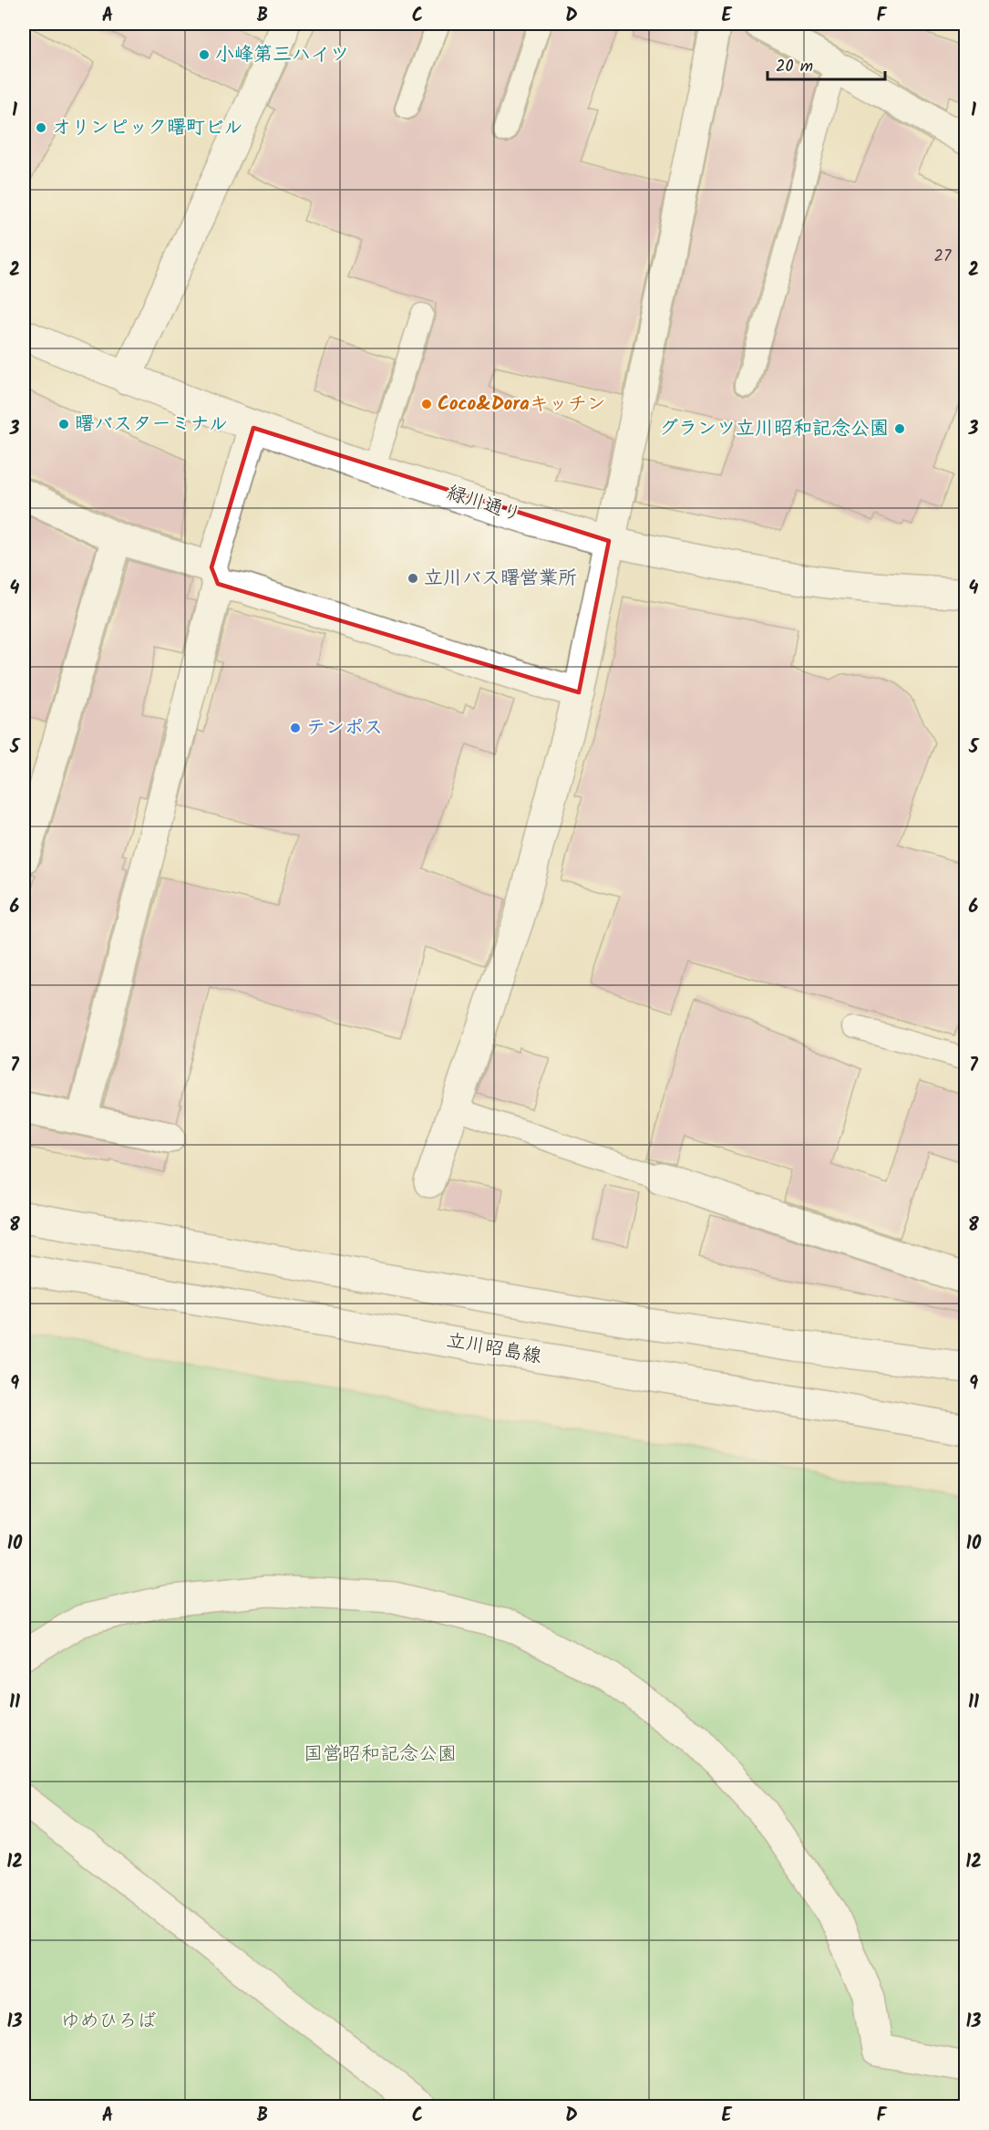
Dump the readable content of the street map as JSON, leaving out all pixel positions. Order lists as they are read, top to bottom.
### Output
{
  "streets": {
    "street": ["緑川通り", "立川昭島線"]
  },
  "parks": ["国営昭和記念公園", "ゆめひろば"],
  "places": [
    "小峰第三ハイツ",
    "オリンピック曙町ビル",
    "Coco&Doraキッチン",
    "曙バスターミナル",
    "グランツ立川昭和記念公園",
    "立川バス曙営業所",
    "テンポス"
  ],
  "house_numbers": ["27"],
  "scale_bar": "20 m",
  "grid": {
    "columns": [
      "A",
      "B",
      "C",
      "D",
      "E",
      "F"
    ],
    "rows": [
      "1",
      "2",
      "3",
      "4",
      "5",
      "6",
      "7",
      "8",
      "9",
      "10",
      "11",
      "12",
      "13"
    ]
  }
}
